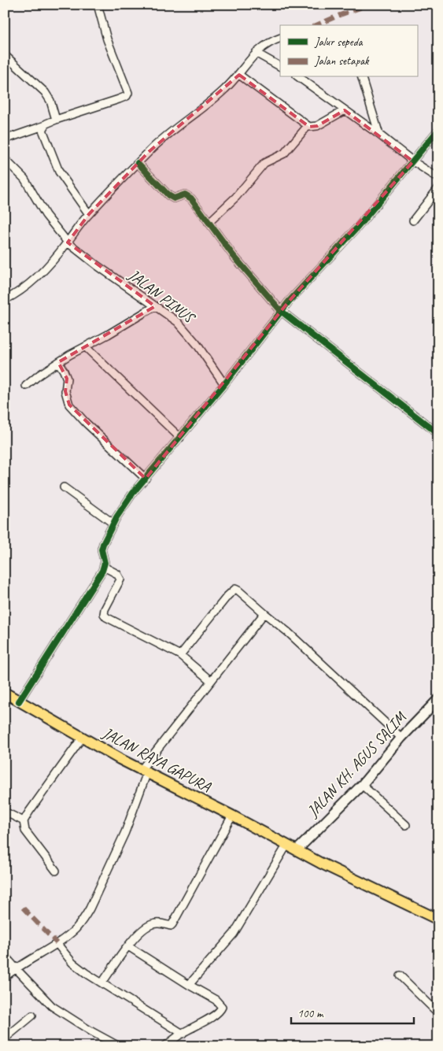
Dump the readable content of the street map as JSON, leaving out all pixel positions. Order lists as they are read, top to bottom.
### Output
{
  "streets": {
    "main road": ["JALAN RAYA GAPURA", "JALAN KH. AGUS SALIM"],
    "street": ["JALAN PINUS"]
  },
  "crossings": [
    ["JALAN RAYA GAPURA", "JALAN KH. AGUS SALIM"]
  ],
  "legend": ["Jalur sepeda", "Jalan setapak"],
  "scale_bar": "100 m"
}
